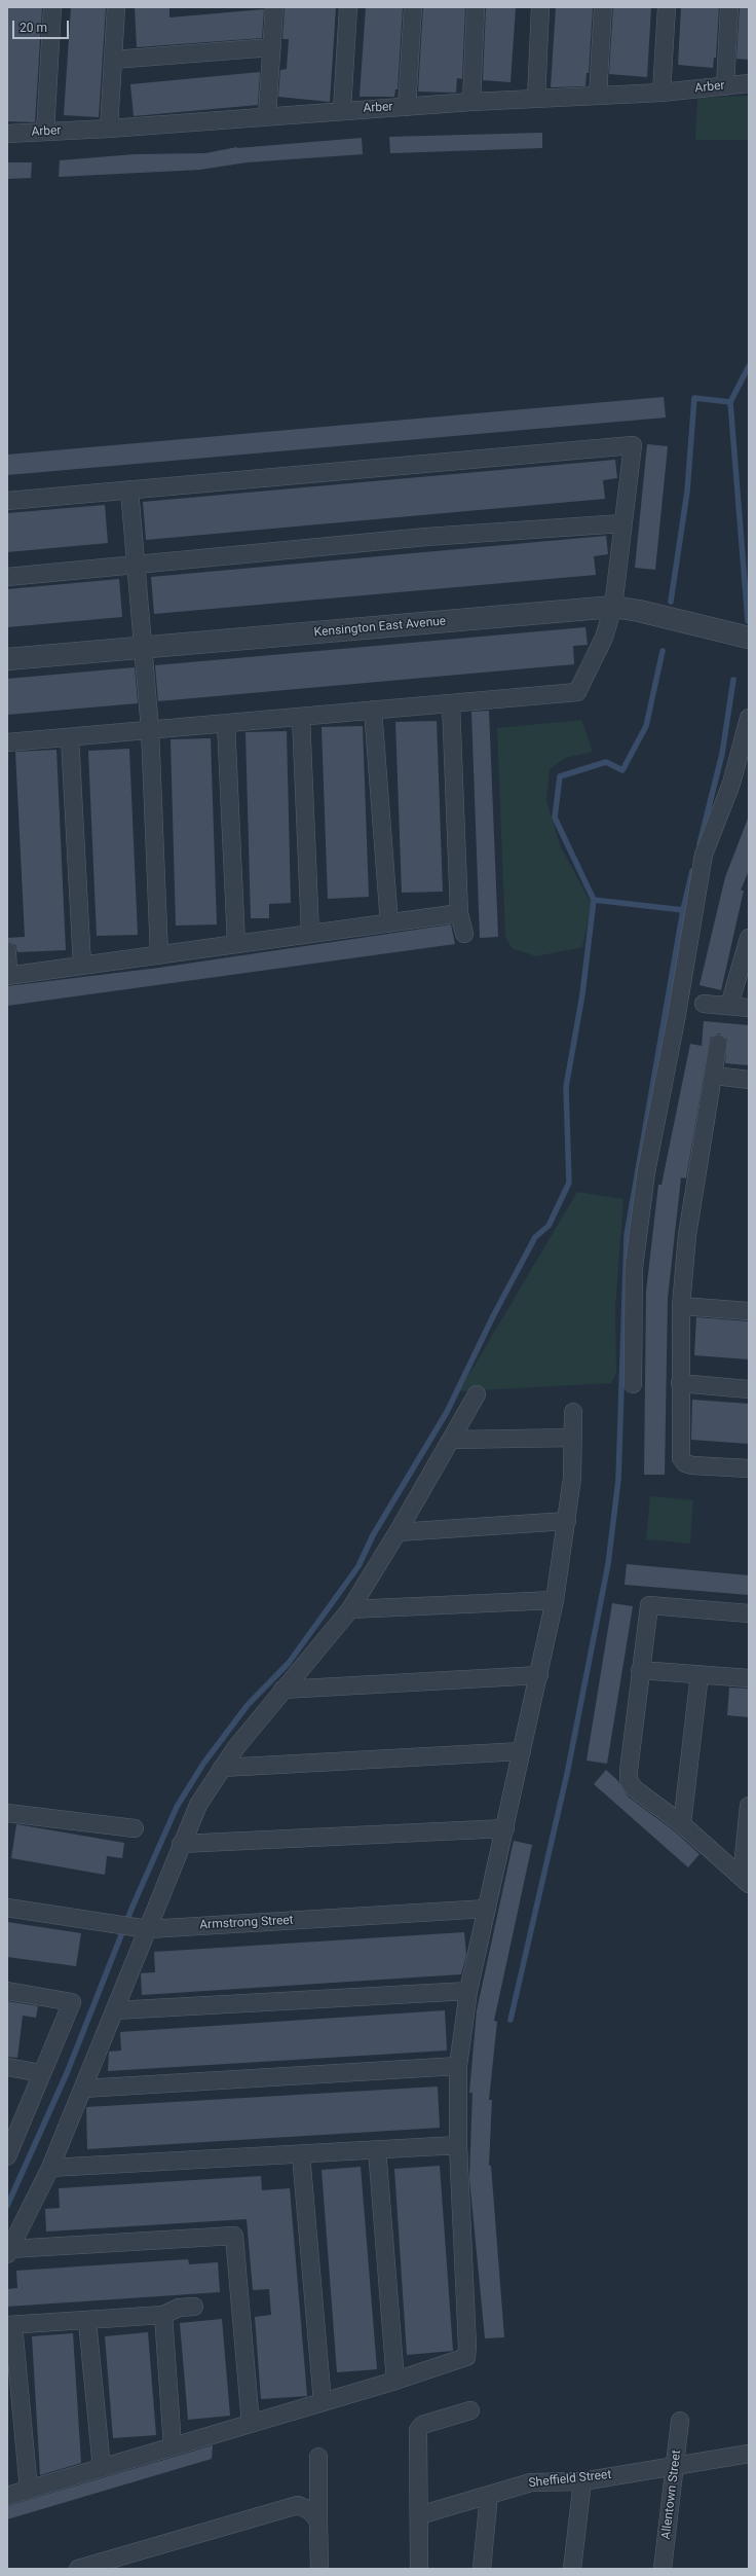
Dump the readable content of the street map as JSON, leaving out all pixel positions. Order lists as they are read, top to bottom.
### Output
{
  "streets": {
    "street": [
      "Arber",
      "Kensington East Avenue",
      "Armstrong Street",
      "Sheffield Street",
      "Allentown Street"
    ]
  },
  "crossings": [
    ["Sheffield Street", "Allentown Street"]
  ],
  "scale_bar": "20 m"
}
